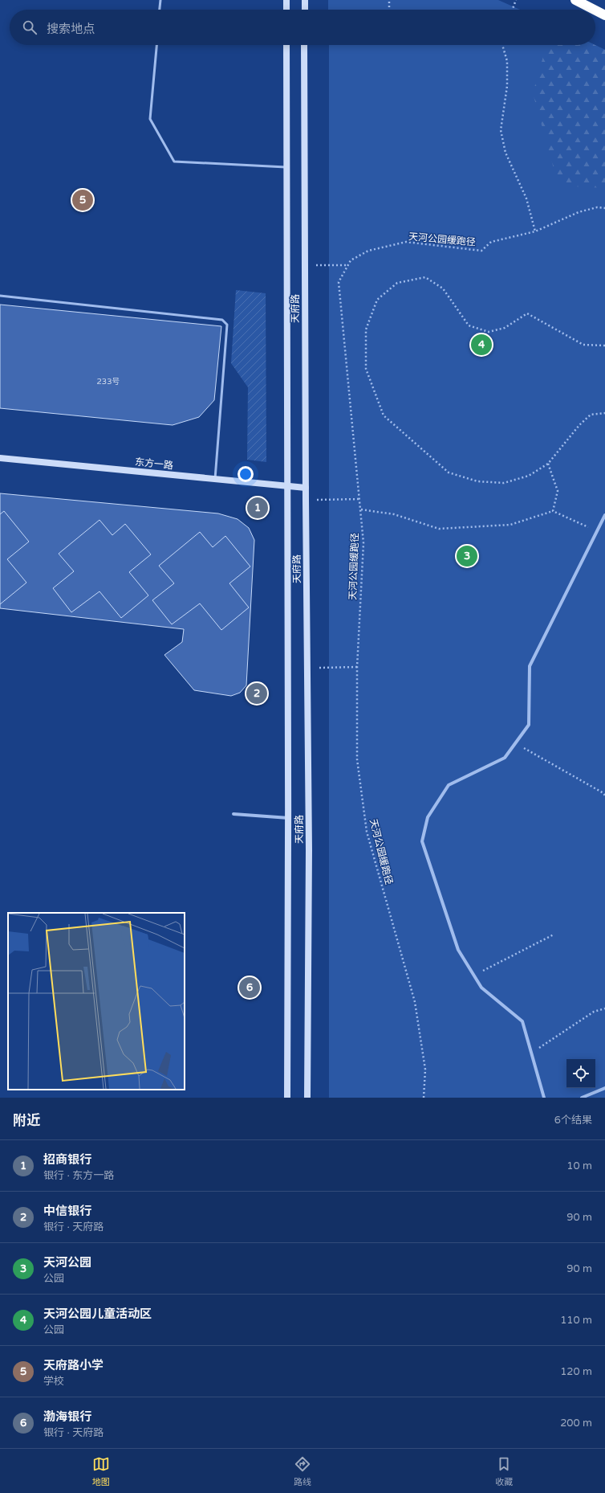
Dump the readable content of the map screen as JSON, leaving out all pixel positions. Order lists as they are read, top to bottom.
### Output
{
  "streets": {
    "main road": ["天府路", "东方一路"],
    "path": ["天河公园缓跑径"]
  },
  "crossings": [
    ["天府路", "东方一路"]
  ],
  "house_numbers": ["233号"],
  "page": {
    "search": "搜索地点",
    "pins": [
      "5",
      "4",
      "1",
      "3",
      "2",
      "6"
    ],
    "heading": ["附近", "6个结果"],
    "list": [
      {
        "mark": "1",
        "name": "招商银行",
        "note": "银行 · 东方一路",
        "value": "10 m"
      },
      {
        "mark": "2",
        "name": "中信银行",
        "note": "银行 · 天府路",
        "value": "90 m"
      },
      {
        "mark": "3",
        "name": "天河公园",
        "note": "公园",
        "value": "90 m"
      },
      {
        "mark": "4",
        "name": "天河公园儿童活动区",
        "note": "公园",
        "value": "110 m"
      },
      {
        "mark": "5",
        "name": "天府路小学",
        "note": "学校",
        "value": "120 m"
      },
      {
        "mark": "6",
        "name": "渤海银行",
        "note": "银行 · 天府路",
        "value": "200 m"
      }
    ],
    "nav": ["地图", "路线", "收藏"]
  }
}
